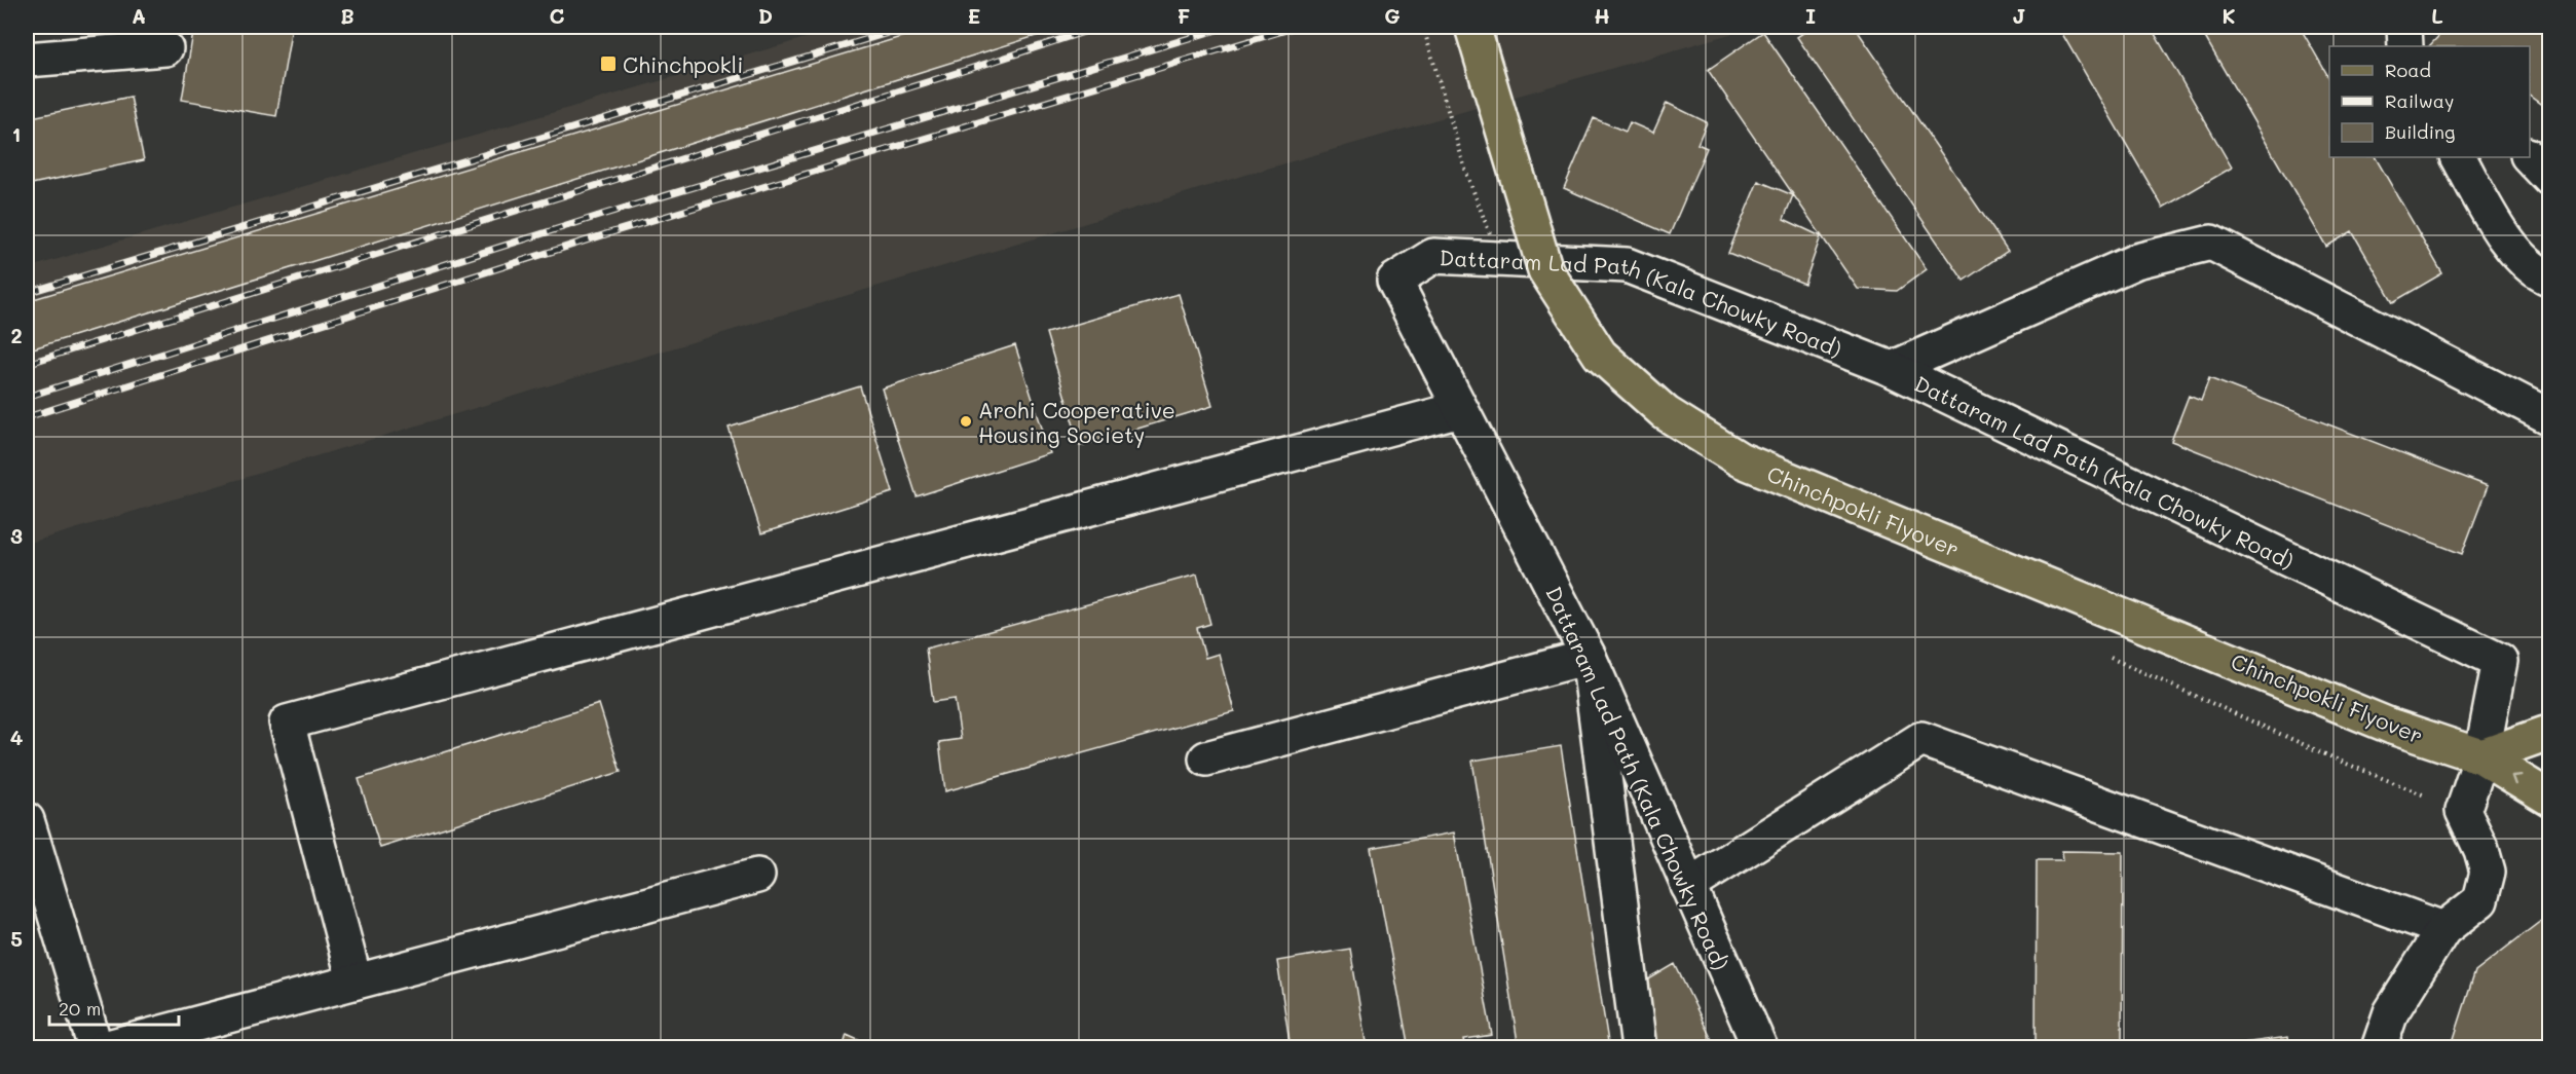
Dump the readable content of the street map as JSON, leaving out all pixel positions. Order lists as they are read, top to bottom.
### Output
{
  "streets": {
    "main road": ["Chinchpokli Flyover"],
    "street": ["Dattaram Lad Path (Kala Chowky Road)"]
  },
  "crossings": [
    ["Dattaram Lad Path (Kala Chowky Road)", "Chinchpokli Flyover"]
  ],
  "places": {
    "transit": ["Chinchpokli"],
    "other": ["Arohi Cooperative Housing Society"]
  },
  "legend": ["Road", "Railway", "Building"],
  "scale_bar": "20 m",
  "grid": {
    "columns": [
      "A",
      "B",
      "C",
      "D",
      "E",
      "F",
      "G",
      "H",
      "I",
      "J",
      "K",
      "L"
    ],
    "rows": [
      "1",
      "2",
      "3",
      "4",
      "5"
    ]
  }
}
